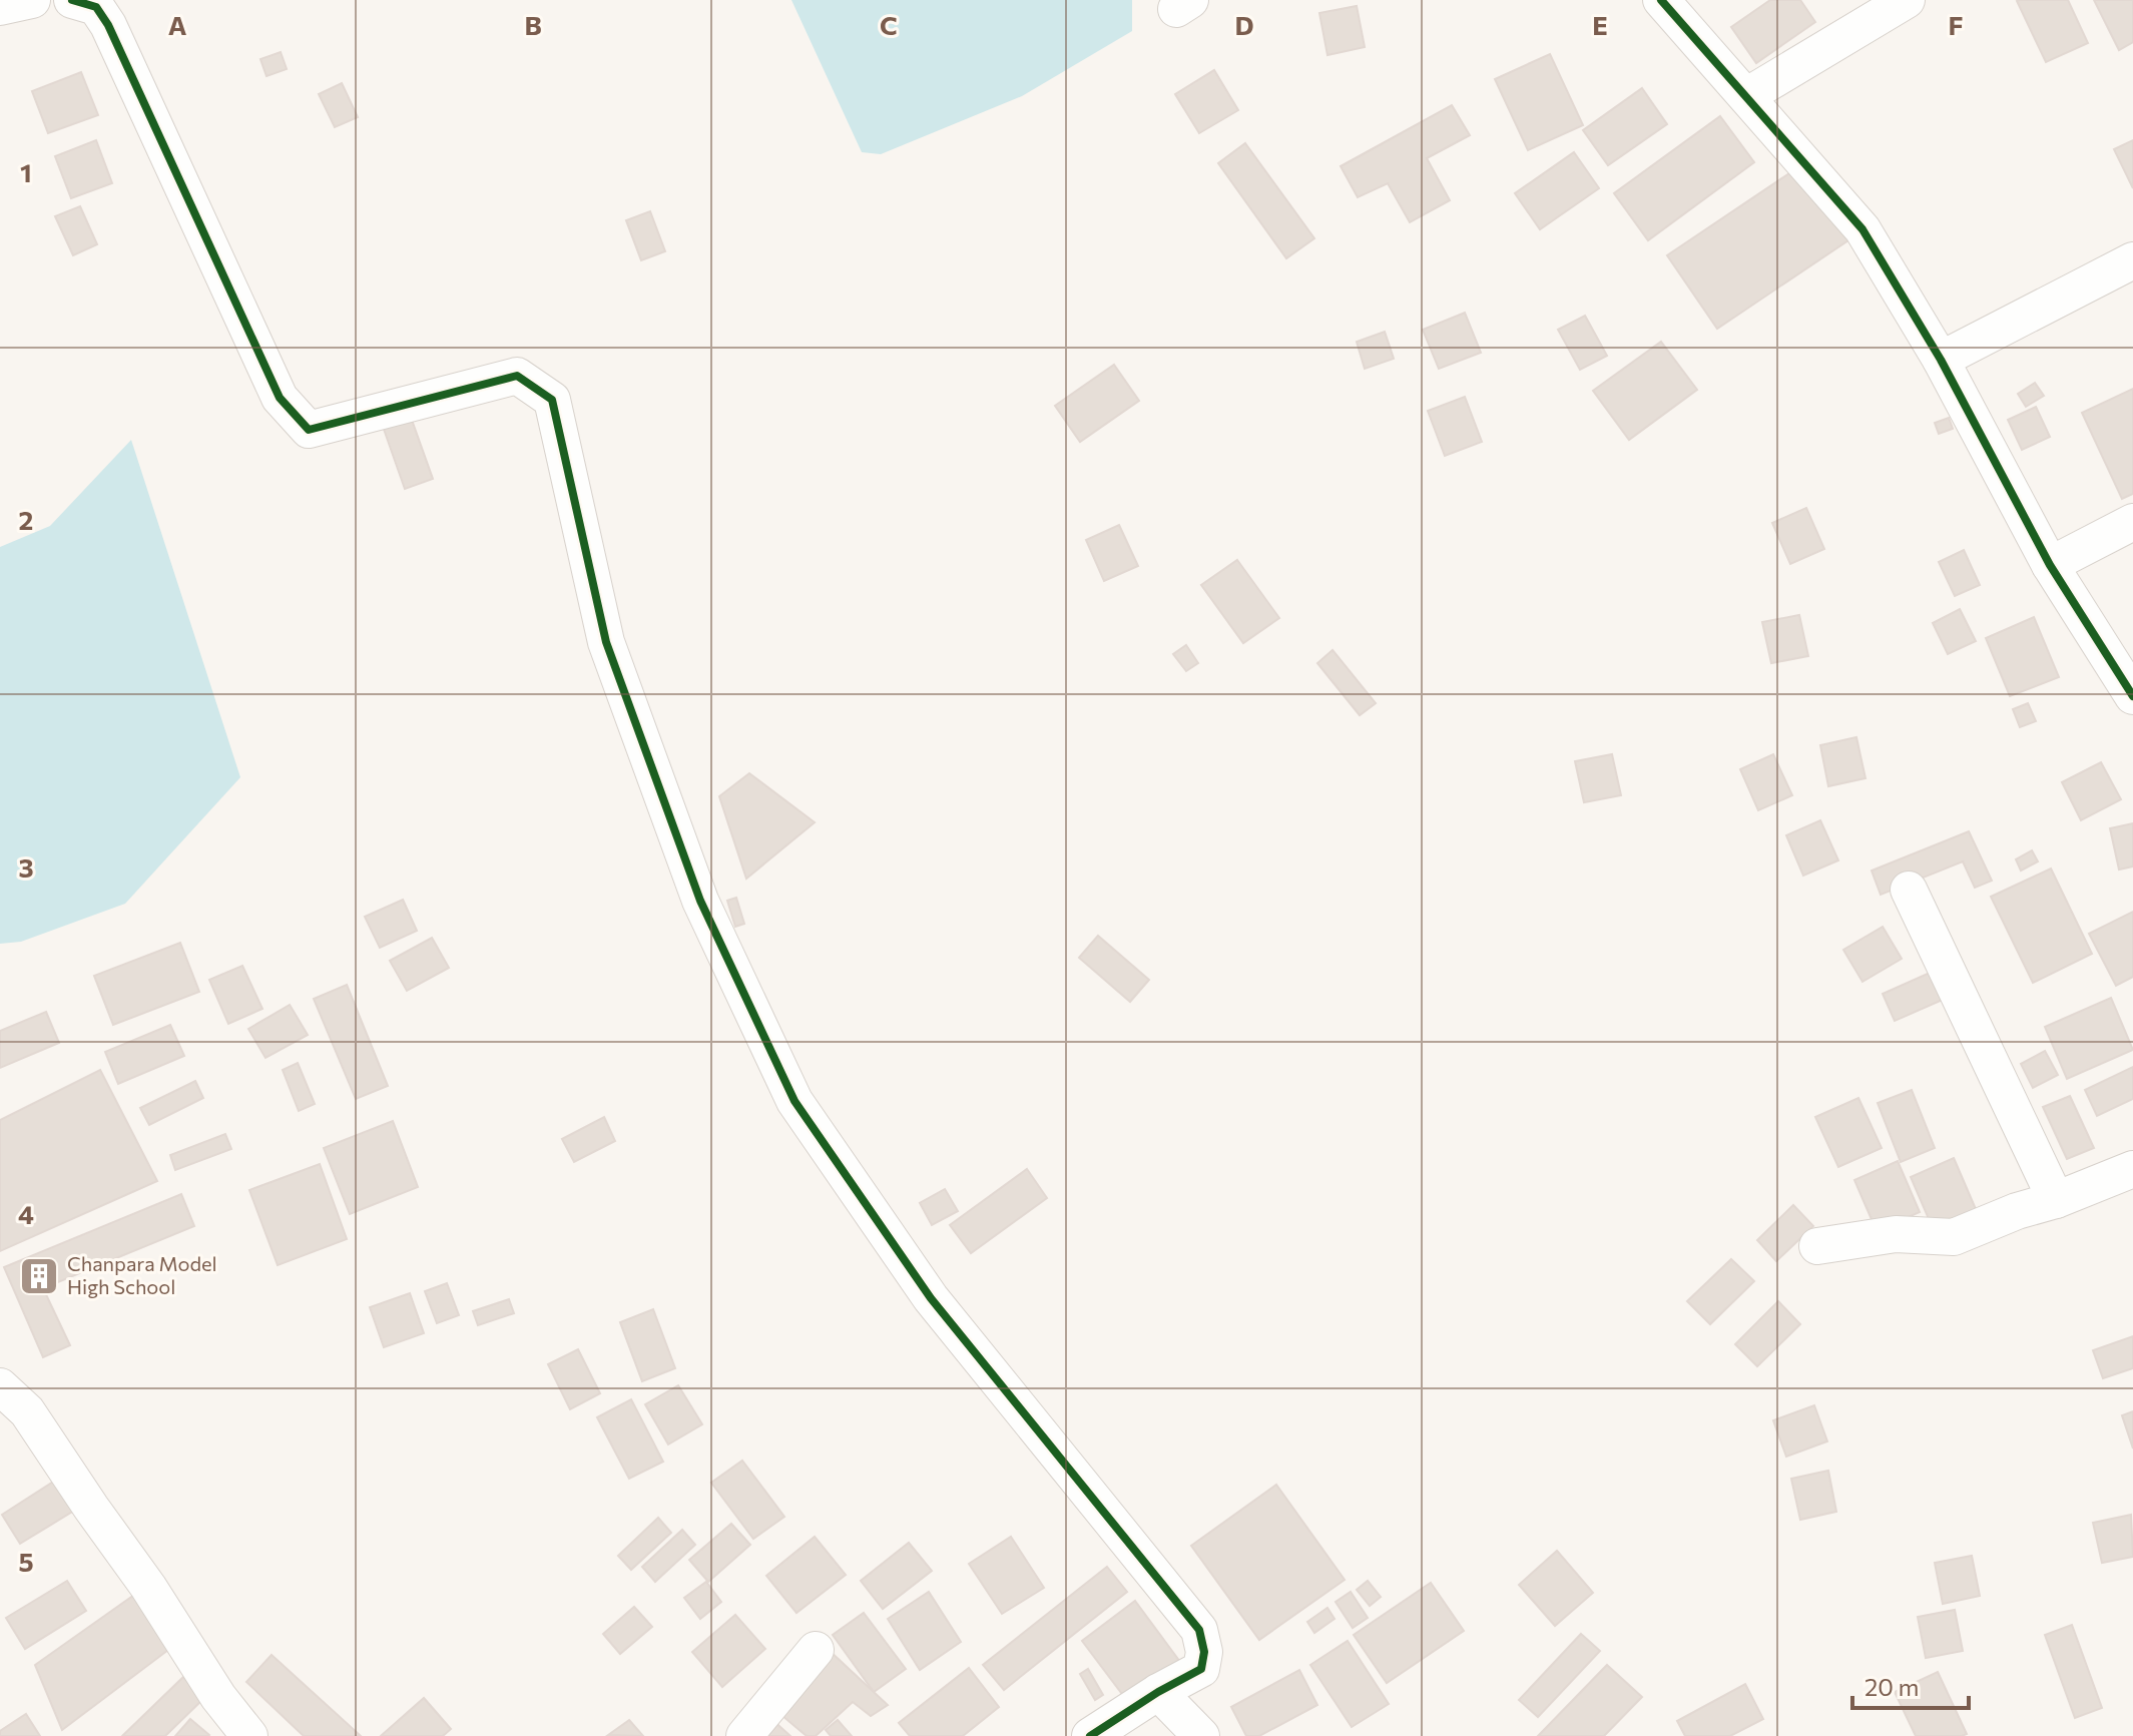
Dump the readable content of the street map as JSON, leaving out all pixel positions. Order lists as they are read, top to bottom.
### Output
{
  "places": {
    "building": ["Chanpara Model High School"]
  },
  "scale_bar": "20 m",
  "grid": {
    "columns": [
      "A",
      "B",
      "C",
      "D",
      "E",
      "F"
    ],
    "rows": [
      "1",
      "2",
      "3",
      "4",
      "5"
    ]
  }
}
